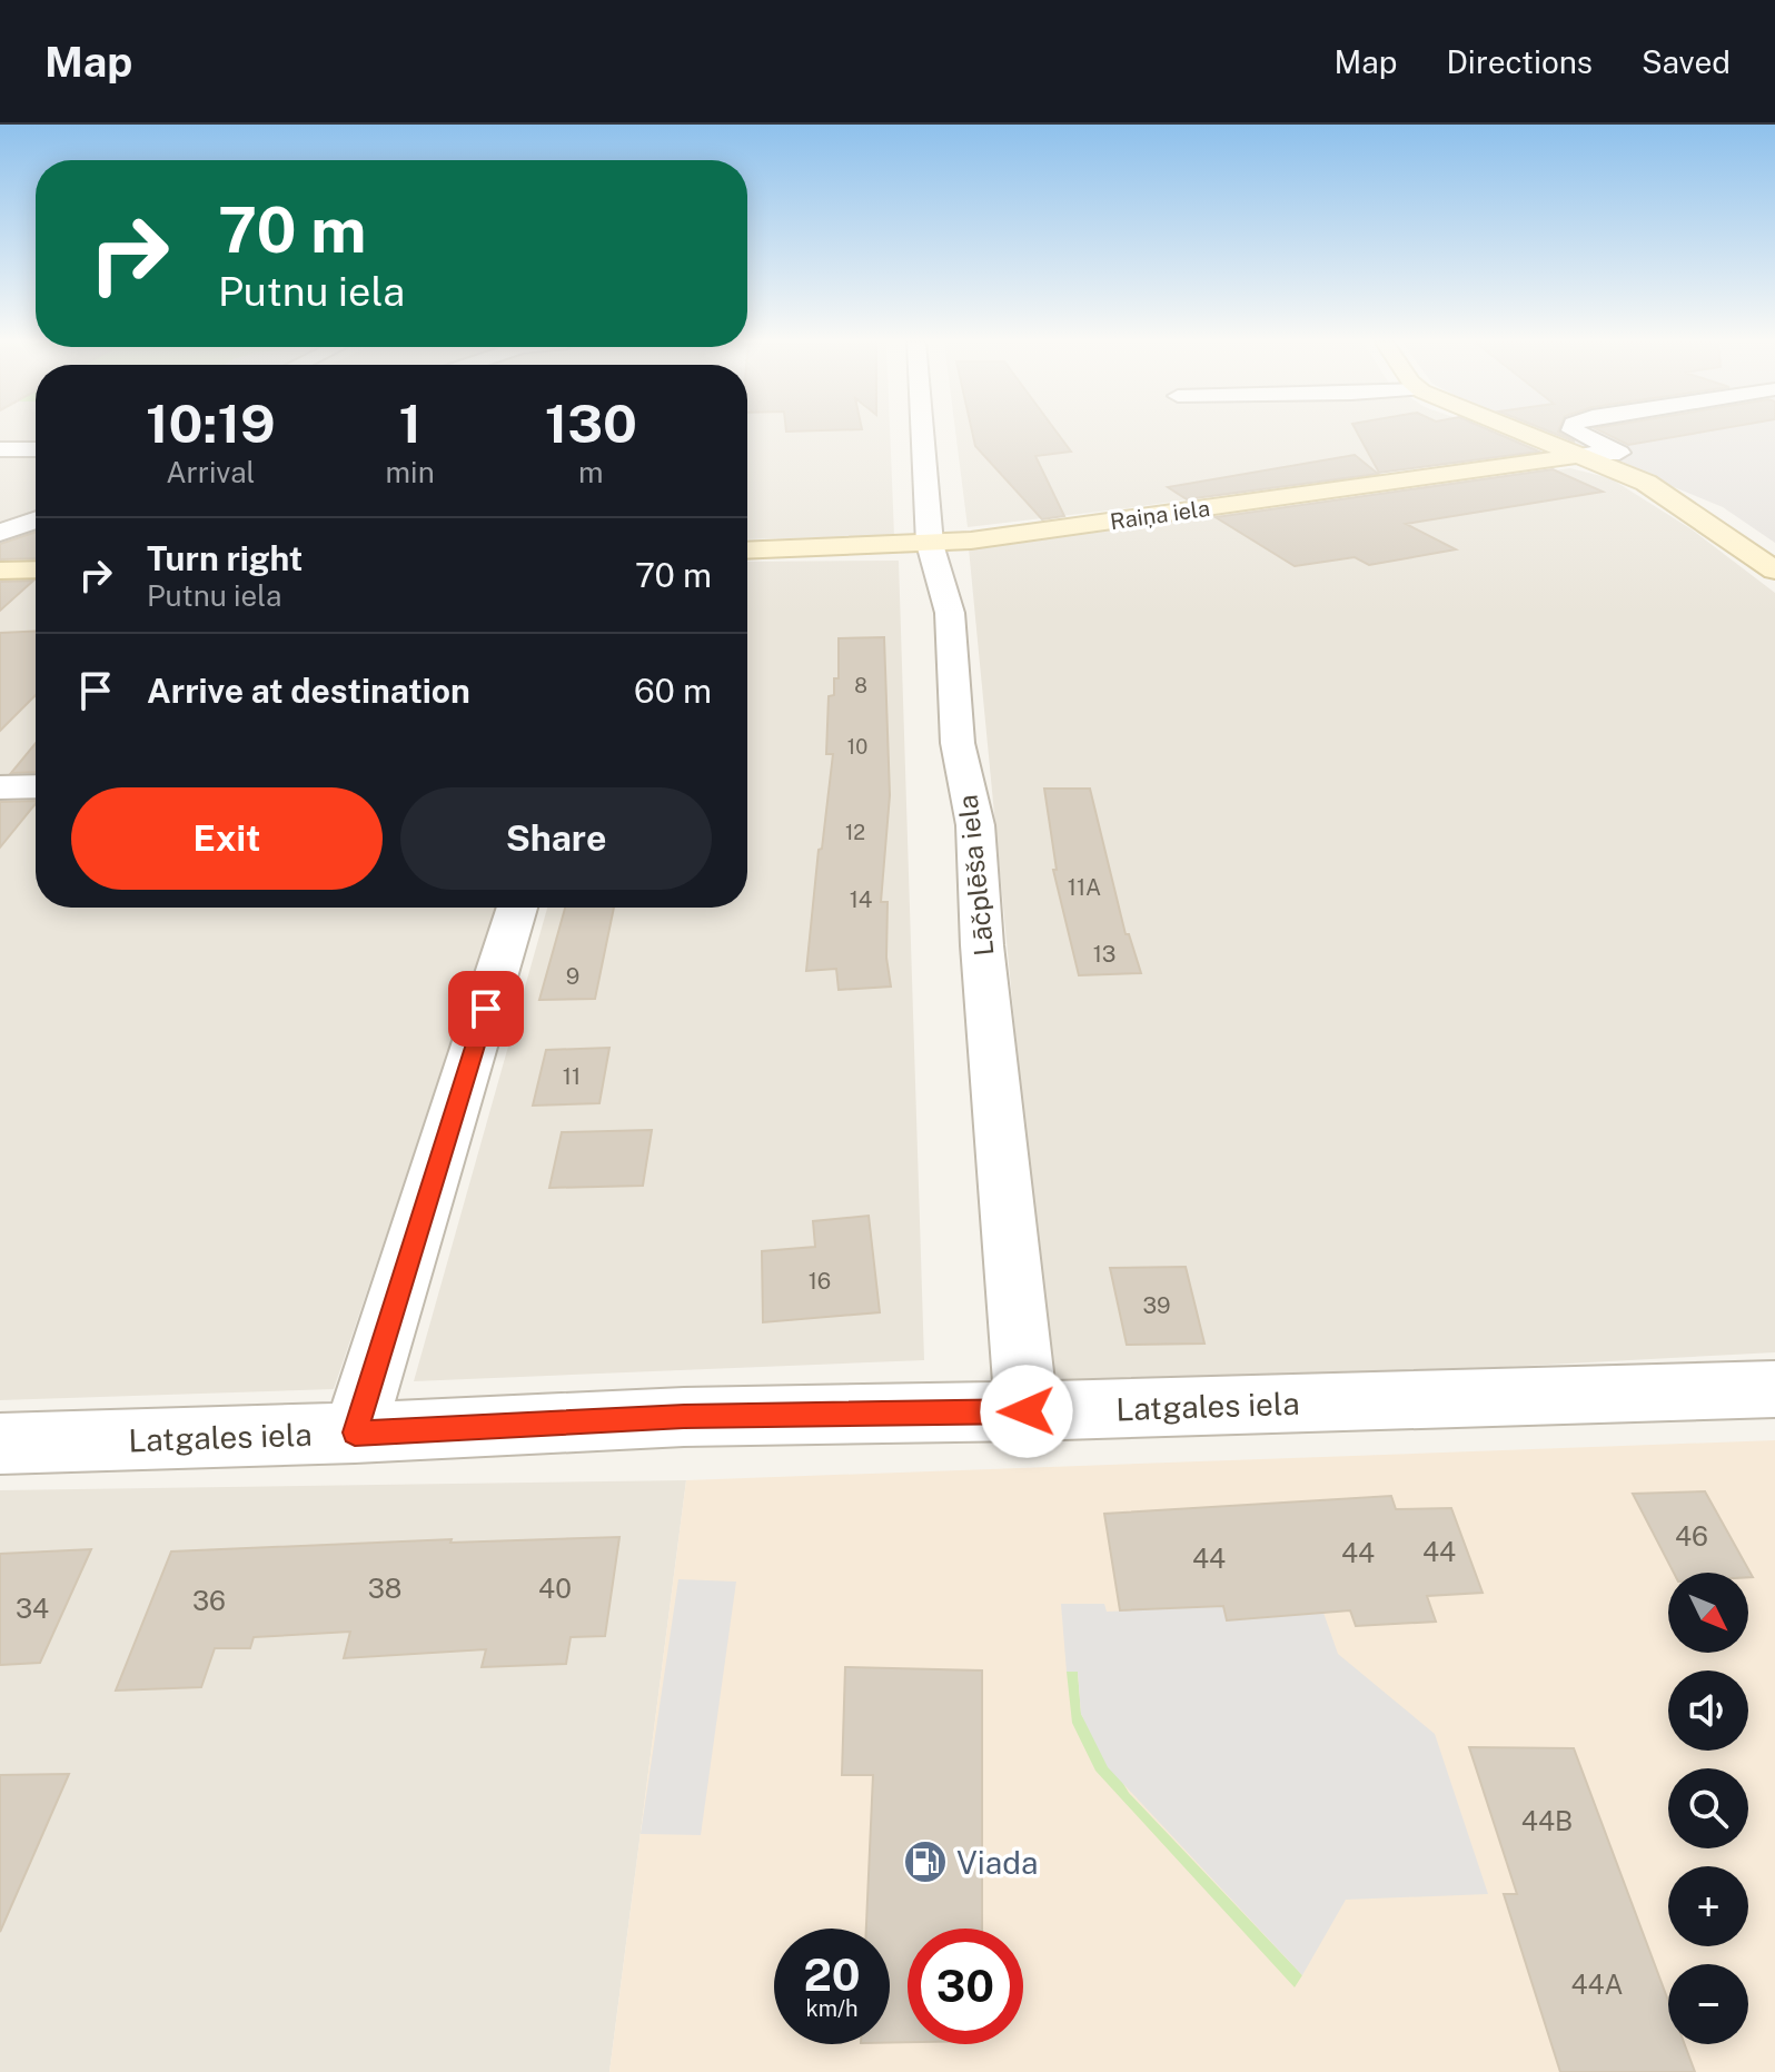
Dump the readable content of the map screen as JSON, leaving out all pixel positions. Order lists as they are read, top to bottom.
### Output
{
  "streets": {
    "street": ["Raiņa iela", "Lāčplēša iela", "Latgales iela"]
  },
  "crossings": [
    ["Raiņa iela", "Lāčplēša iela"],
    ["Lāčplēša iela", "Latgales iela"]
  ],
  "places": {
    "fuel station": ["Viada"]
  },
  "house_numbers": [
    "8",
    "10",
    "12",
    "11A",
    "14",
    "13",
    "9",
    "11",
    "16",
    "39",
    "46",
    "44",
    "44",
    "44",
    "38",
    "40",
    "36",
    "34",
    "44B",
    "44A"
  ],
  "north": "bottom right",
  "page": {
    "header": "Map",
    "nav": ["Map", "Directions", "Saved"],
    "turn": ["70 m", "Putnu iela"],
    "eta": [
      "10:19",
      "Arrival",
      "1",
      "min",
      "130",
      "m"
    ],
    "list": [
      {
        "name": "Turn right",
        "note": "Putnu iela",
        "value": "70 m"
      },
      {
        "name": "Arrive at destination",
        "value": "60 m"
      }
    ],
    "buttons": ["Exit", "Share"],
    "map_buttons": ["+", "−"],
    "speed": "20 km/h",
    "limit": "30"
  }
}
